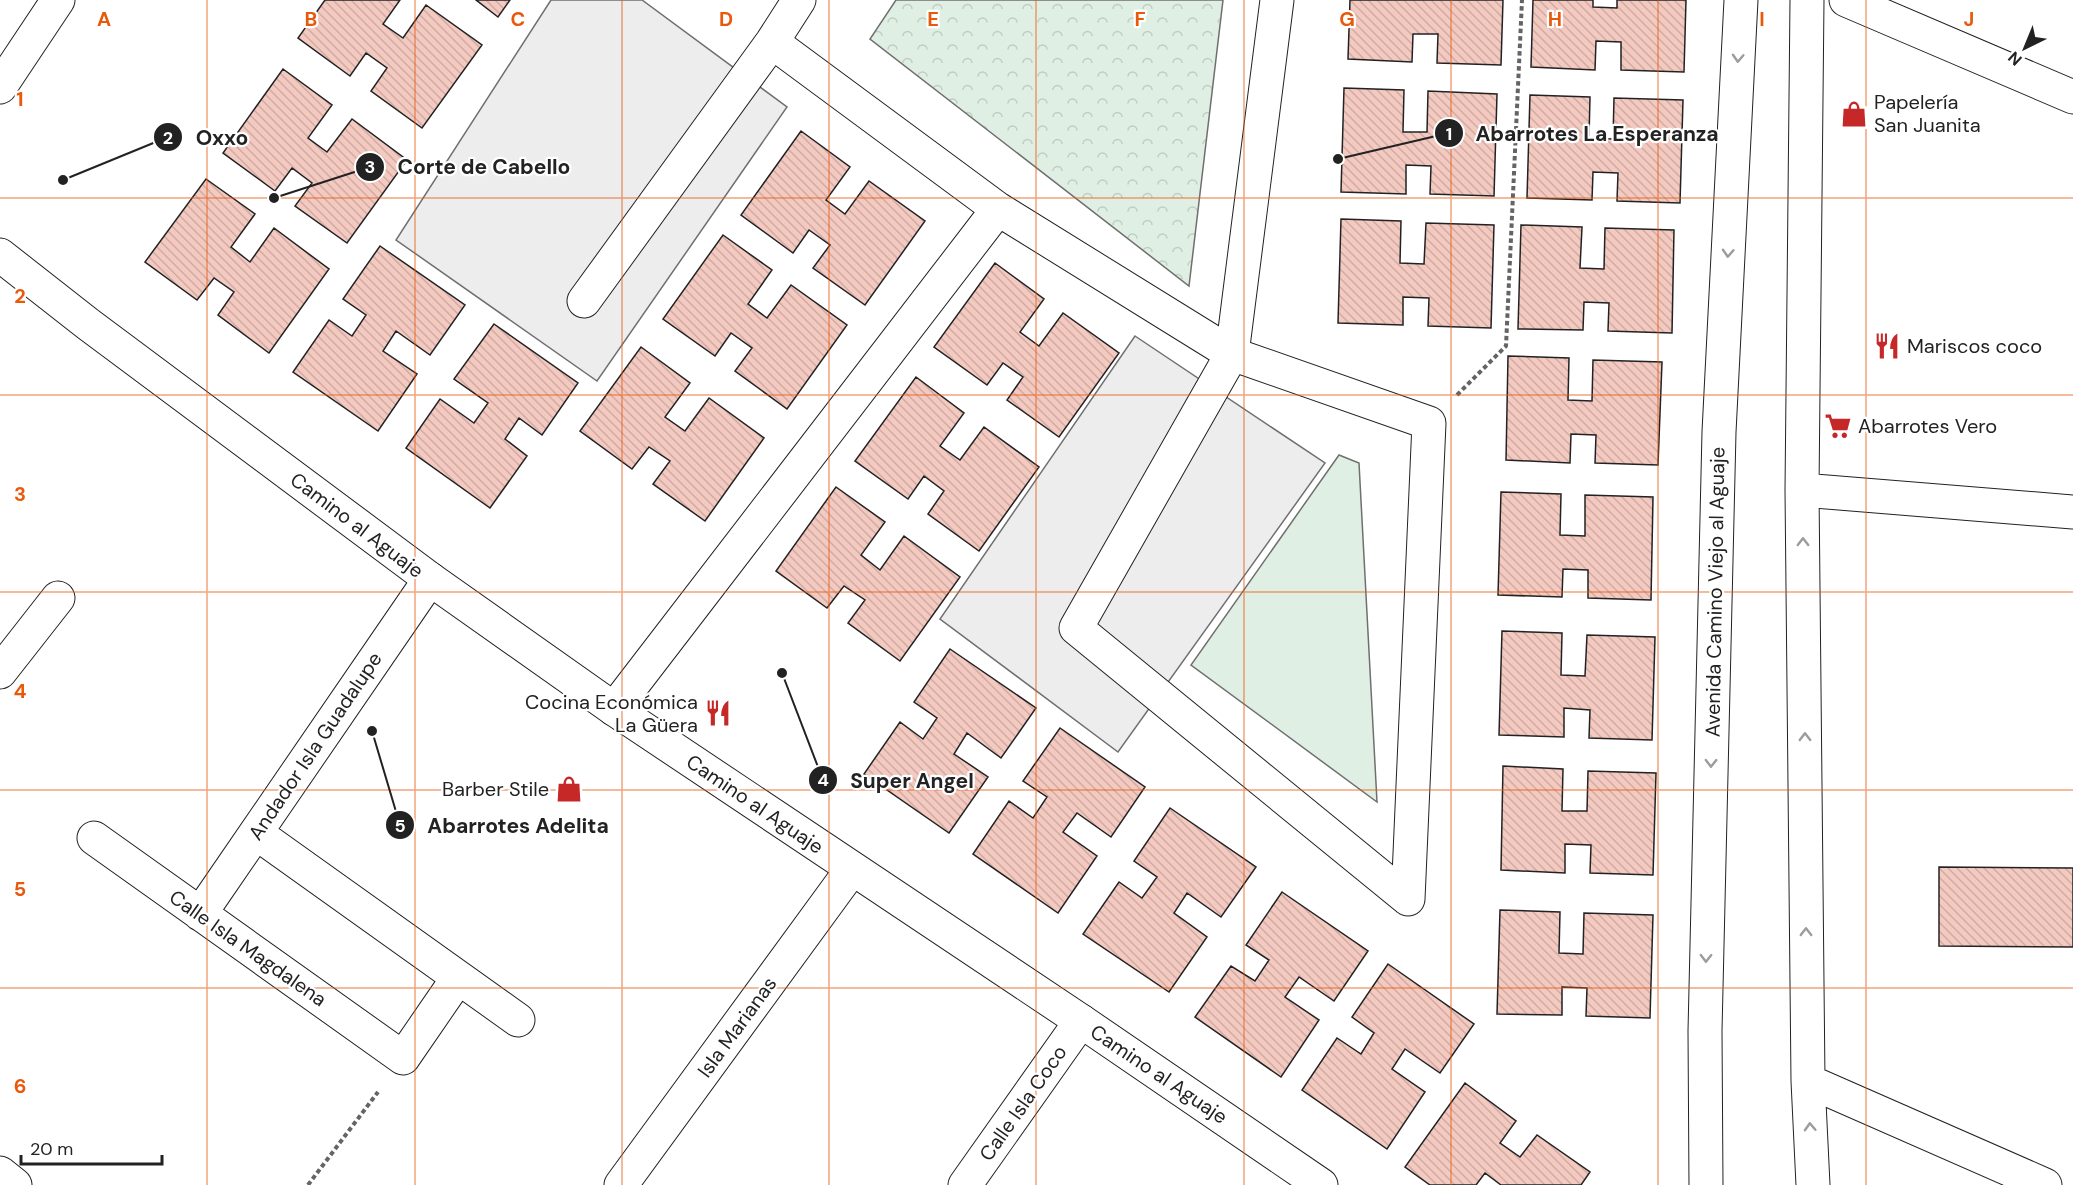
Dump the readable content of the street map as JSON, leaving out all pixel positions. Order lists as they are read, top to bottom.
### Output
{
  "streets": {
    "street": [
      "Camino al Aguaje",
      "Avenida Camino Viejo al Aguaje",
      "Andador Isla Guadalupe",
      "Calle Isla Magdalena",
      "Isla Marianas",
      "Calle Isla Coco"
    ]
  },
  "crossings": [
    ["Camino al Aguaje", "Andador Isla Guadalupe"],
    ["Camino al Aguaje", "Isla Marianas"],
    ["Camino al Aguaje", "Calle Isla Coco"],
    ["Andador Isla Guadalupe", "Calle Isla Magdalena"]
  ],
  "places": {
    "shop": ["Papelería San Juanita", "Barber Stile"],
    "other": [
      "Abarrotes La Esperanza",
      "Oxxo",
      "Corte de Cabello",
      "Super Angel",
      "Abarrotes Adelita"
    ],
    "restaurant": ["Mariscos coco", "Cocina Económica La Güera"],
    "supermarket": ["Abarrotes Vero"]
  },
  "scale_bar": "20 m",
  "north": "bottom left",
  "grid": {
    "columns": [
      "A",
      "B",
      "C",
      "D",
      "E",
      "F",
      "G",
      "H",
      "I",
      "J"
    ],
    "rows": [
      "1",
      "2",
      "3",
      "4",
      "5",
      "6"
    ]
  }
}
